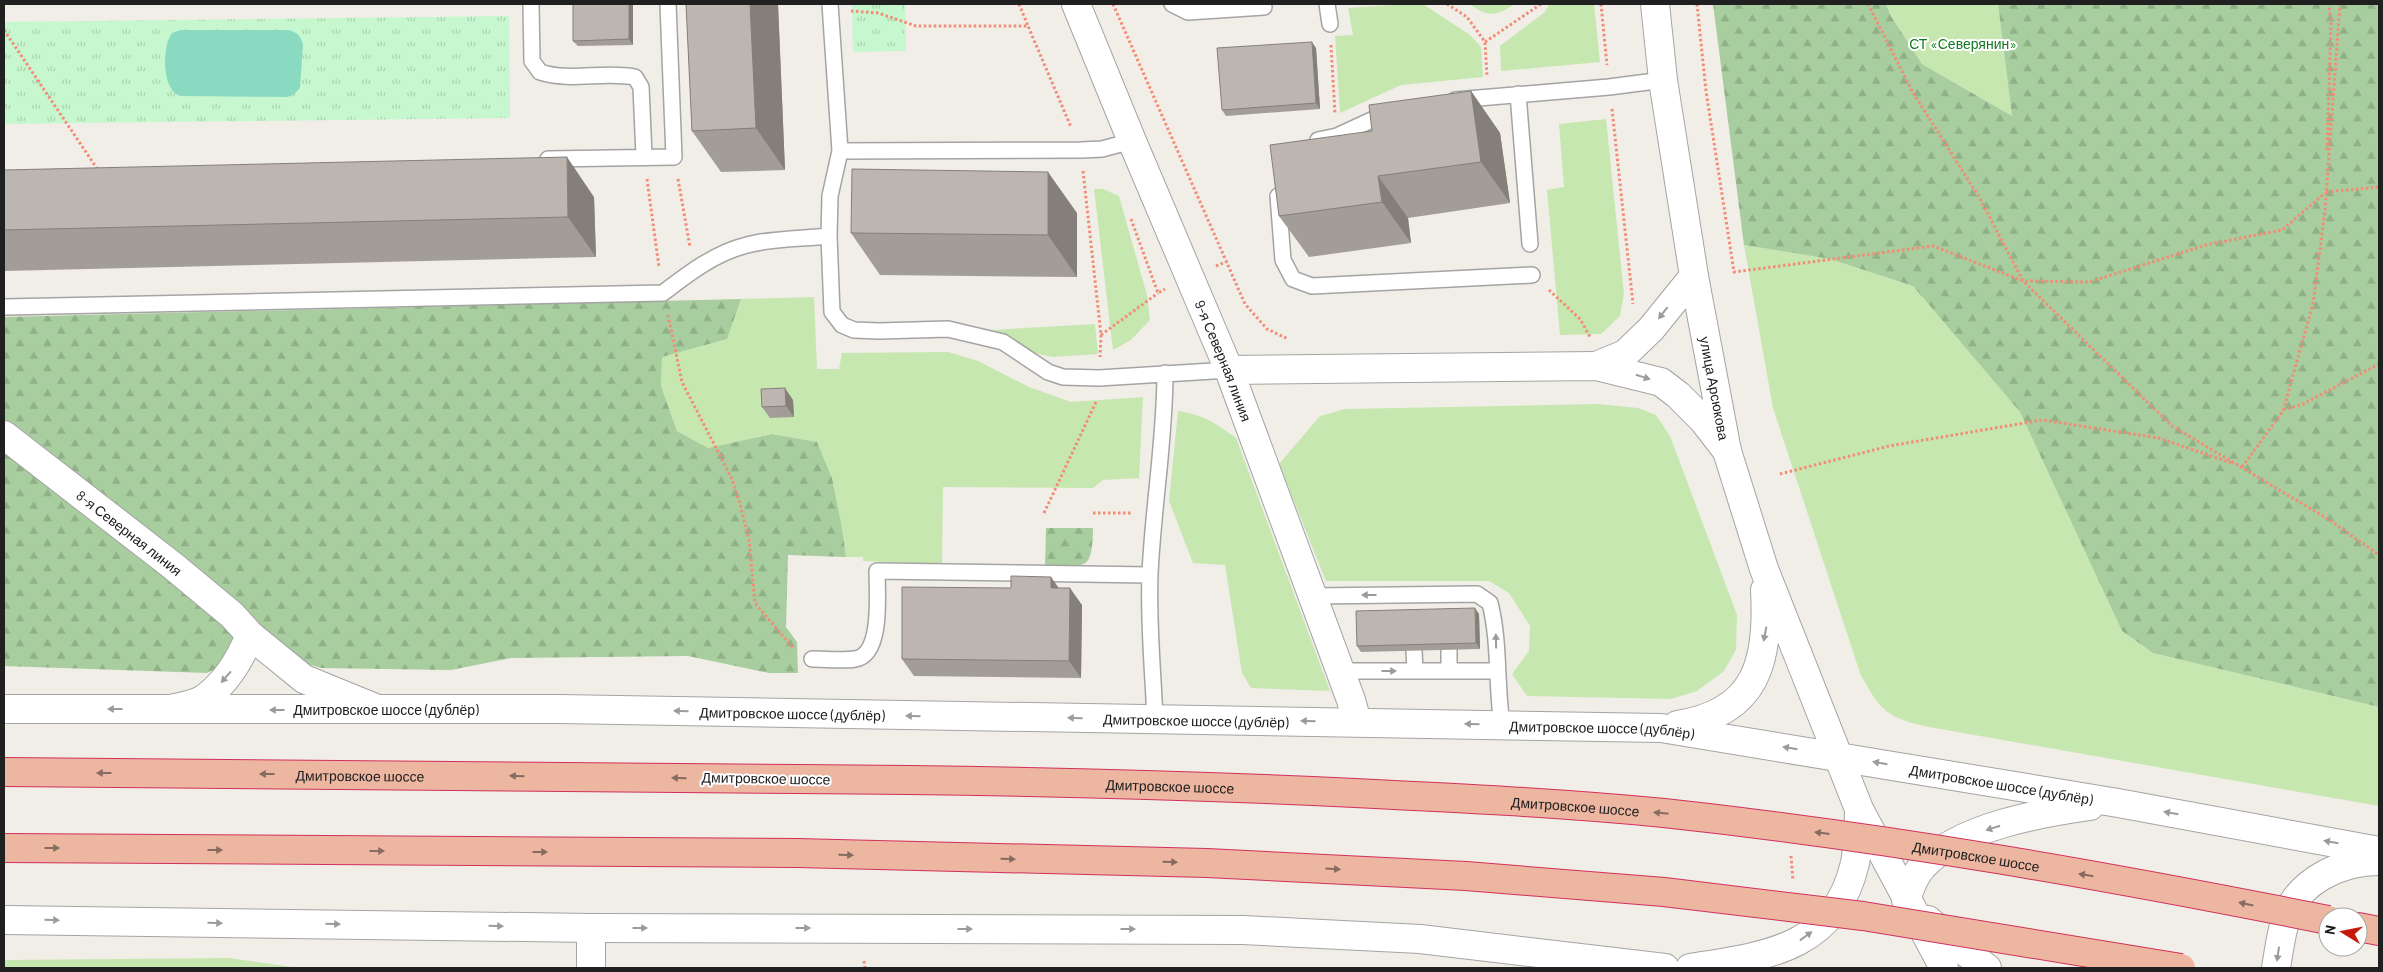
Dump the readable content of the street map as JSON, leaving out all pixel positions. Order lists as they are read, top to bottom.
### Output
{
  "streets": {
    "highway": ["Дмитровское шоссе"],
    "street": [
      "9-я Северная линия",
      "улица Арсюкова",
      "8-я Северная линия",
      "Дмитровское шоссе (дублёр)"
    ]
  },
  "crossings": [
    ["9-я Северная линия", "Дмитровское шоссе (дублёр)"],
    ["улица Арсюкова", "Дмитровское шоссе (дублёр)"],
    ["8-я Северная линия", "Дмитровское шоссе (дублёр)"]
  ],
  "parks": ["СТ «Северянин»"],
  "north": "left"
}
